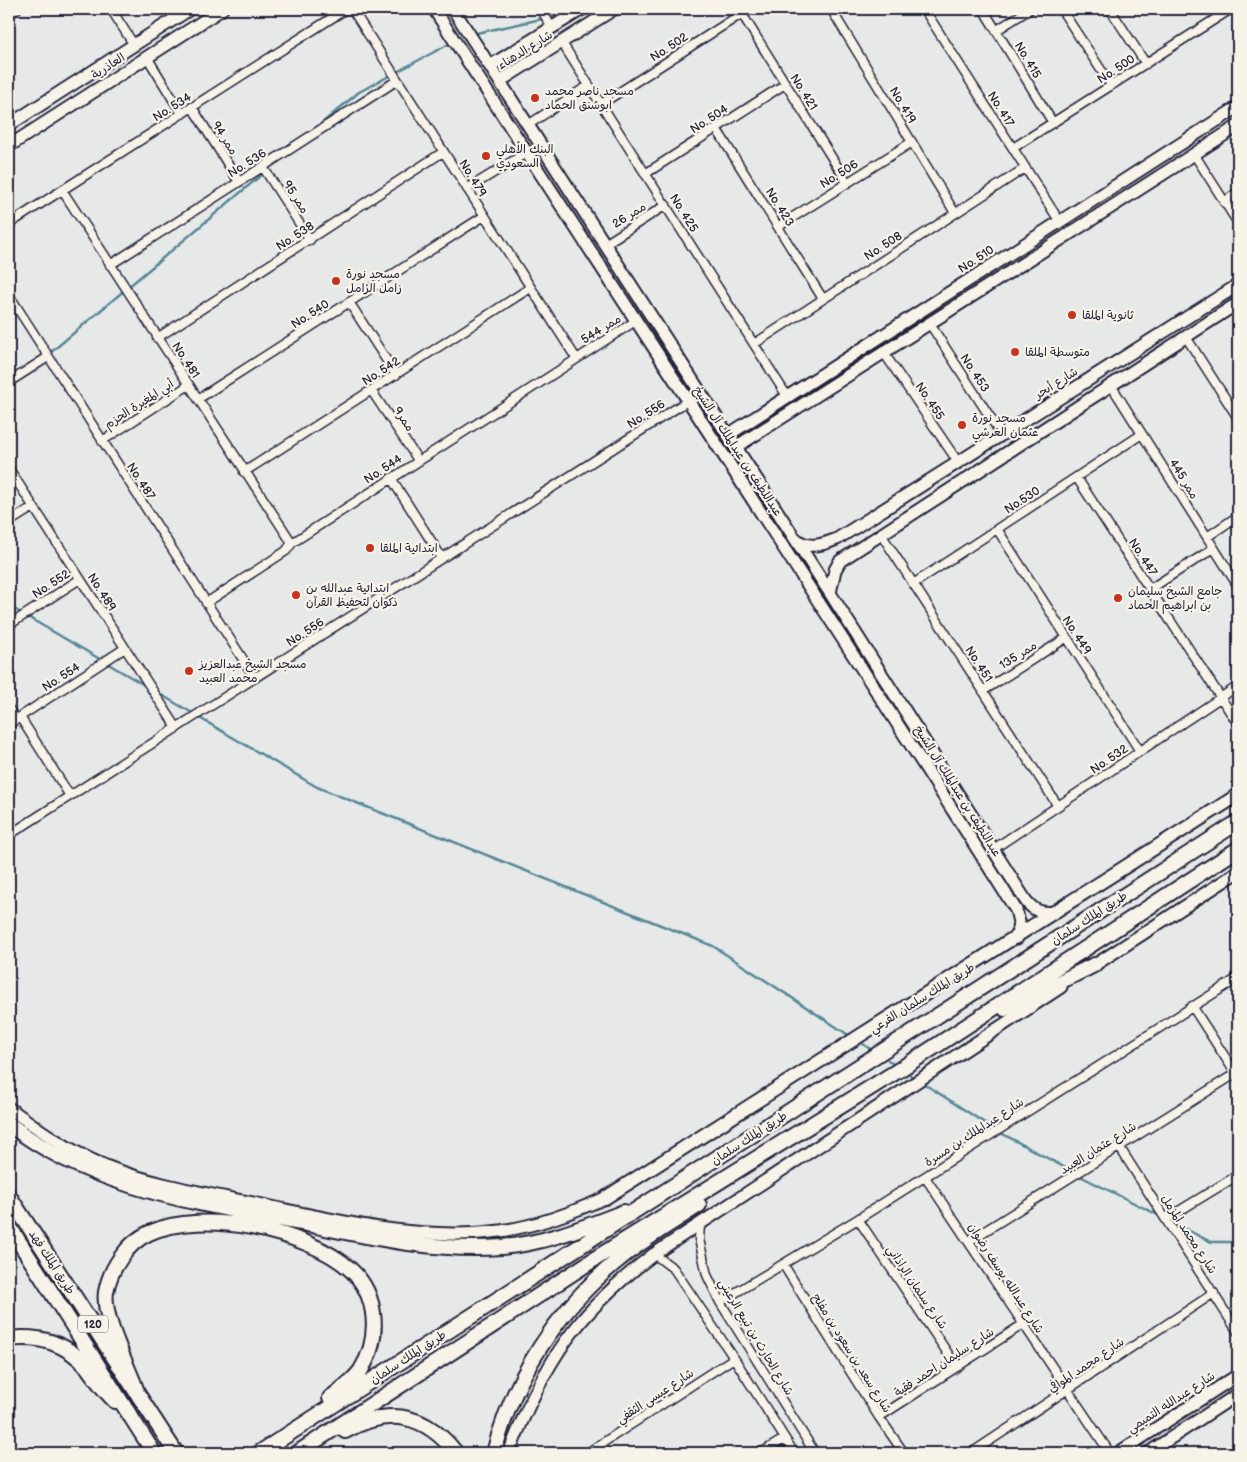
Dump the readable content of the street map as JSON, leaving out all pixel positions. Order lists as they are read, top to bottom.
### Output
{
  "streets": {
    "highway": ["طريق الملك سلمان", "طريق الملك فهد", "120"],
    "main road": ["طريق الملك سلمان الفرعي"],
    "street": [
      "No. 502",
      "شارع الدهناء",
      "No. 415",
      "العاذرية",
      "No. 500",
      "No. 421",
      "No. 419",
      "No. 534",
      "No. 417",
      "No. 504",
      "ممر 94",
      "No. 536",
      "No. 506",
      "No. 479",
      "ممر 95",
      "No. 423",
      "No. 425",
      "ممر 26",
      "No. 538",
      "No. 508",
      "No. 510",
      "No. 540",
      "ممر 544",
      "No. 481",
      "No. 542",
      "No. 453",
      "شارع أبحر",
      "No. 455",
      "أبي المغيرة الحزم",
      "No. 556",
      "ممر9",
      "عبداللطيف بن عبدالملك آل الشيخ",
      "No. 544",
      "ممر 445",
      "No. 487",
      "No.530",
      "No. 447",
      "No. 552",
      "No. 489",
      "No. 449",
      "ممر 135",
      "No. 451",
      "No. 554",
      "No. 532",
      "شارع عبدالملك بن مسرة",
      "شارع عثمان العبيد",
      "شارع محمد المزمل",
      "شارع عبدالله يوسف رضوان",
      "شارع سلمان الراذاني",
      "شارع الحارث بن تبيع الرعيني",
      "شارع سعد بن سعود بن مفلح",
      "شارع سليمان احمد فقية",
      "شارع محمد الموافي",
      "شارع عيسى الثقفي",
      "شارع عبدالله التميمي"
    ]
  },
  "crossings": [
    ["No. 502", "No. 421"],
    ["No. 502", "No. 425"],
    ["شارع الدهناء", "No. 425"],
    ["شارع الدهناء", "عبداللطيف بن عبدالملك آل الشيخ"],
    ["No. 415", "No. 500"],
    ["No. 500", "No. 417"],
    ["No. 421", "No. 504"],
    ["No. 421", "No. 506"],
    ["No. 419", "No. 506"],
    ["No. 419", "No. 508"],
    ["No. 534", "ممر 94"],
    ["No. 534", "No. 481"],
    ["No. 417", "No. 508"],
    ["No. 417", "No. 510"],
    ["No. 504", "No. 423"],
    ["No. 504", "No. 425"],
    ["ممر 94", "No. 536"],
    ["No. 536", "No. 479"],
    ["No. 536", "ممر 95"],
    ["No. 536", "No. 481"],
    ["No. 506", "No. 423"],
    ["No. 479", "No. 538"],
    ["No. 479", "No. 540"],
    ["No. 479", "ممر 544"],
    ["No. 479", "No. 542"],
    ["No. 479", "No. 544"],
    ["ممر 95", "No. 538"],
    ["No. 423", "No. 508"],
    ["No. 425", "ممر 26"],
    ["No. 425", "No. 508"],
    ["No. 425", "No. 510"],
    ["ممر 26", "عبداللطيف بن عبدالملك آل الشيخ"],
    ["No. 538", "No. 481"],
    ["No. 510", "عبداللطيف بن عبدالملك آل الشيخ"],
    ["No. 540", "No. 481"],
    ["ممر 544", "عبداللطيف بن عبدالملك آل الشيخ"],
    ["ممر 544", "No. 544"],
    ["No. 481", "No. 542"],
    ["No. 481", "أبي المغيرة الحزم"],
    ["No. 481", "No. 544"],
    ["No. 542", "ممر9"],
    ["No. 453", "شارع أبحر"],
    ["شارع أبحر", "No. 455"],
    ["شارع أبحر", "عبداللطيف بن عبدالملك آل الشيخ"],
    ["أبي المغيرة الحزم", "No. 487"],
    ["No. 556", "عبداللطيف بن عبدالملك آل الشيخ"],
    ["No. 556", "No. 487"],
    ["No. 556", "No. 489"],
    ["ممر9", "No. 544"],
    ["عبداللطيف بن عبدالملك آل الشيخ", "No. 532"],
    ["No. 544", "No. 487"],
    ["ممر 445", "No.530"],
    ["No.530", "No. 447"],
    ["No.530", "No. 449"],
    ["No.530", "No. 451"],
    ["No. 447", "No. 532"],
    ["No. 552", "No. 489"],
    ["No. 489", "No. 554"],
    ["No. 449", "ممر 135"],
    ["No. 449", "No. 532"],
    ["ممر 135", "No. 451"],
    ["No. 451", "No. 532"],
    ["شارع عبدالملك بن مسرة", "شارع عبدالله يوسف رضوان"],
    ["شارع عبدالملك بن مسرة", "شارع سلمان الراذاني"],
    ["شارع عبدالملك بن مسرة", "شارع الحارث بن تبيع الرعيني"],
    ["شارع عبدالملك بن مسرة", "شارع سعد بن سعود بن مفلح"],
    ["شارع عثمان العبيد", "شارع محمد المزمل"],
    ["شارع عثمان العبيد", "شارع عبدالله يوسف رضوان"],
    ["شارع محمد المزمل", "شارع محمد الموافي"],
    ["شارع عبدالله يوسف رضوان", "شارع سليمان احمد فقية"],
    ["شارع عبدالله يوسف رضوان", "شارع محمد الموافي"],
    ["شارع سلمان الراذاني", "شارع سليمان احمد فقية"],
    ["شارع سعد بن سعود بن مفلح", "شارع سليمان احمد فقية"]
  ],
  "places": [
    "مسجد ناصر محمد ابوشنق الحماد",
    "البنك الأهلي السعودي",
    "مسجد نورة زامل الزامل",
    "ثانوية الملقا",
    "متوسطة الملقا",
    "مسجد نورة عثمان الغرشي",
    "ابتدائية الملقا",
    "ابتدائية عبدالله بن ذكوان لتحفيظ القرآن",
    "جامع الشيخ سليمان بن ابراهيم الحماد",
    "مسجد الشيخ عبدالعزيز محمد العبيد"
  ]
}
